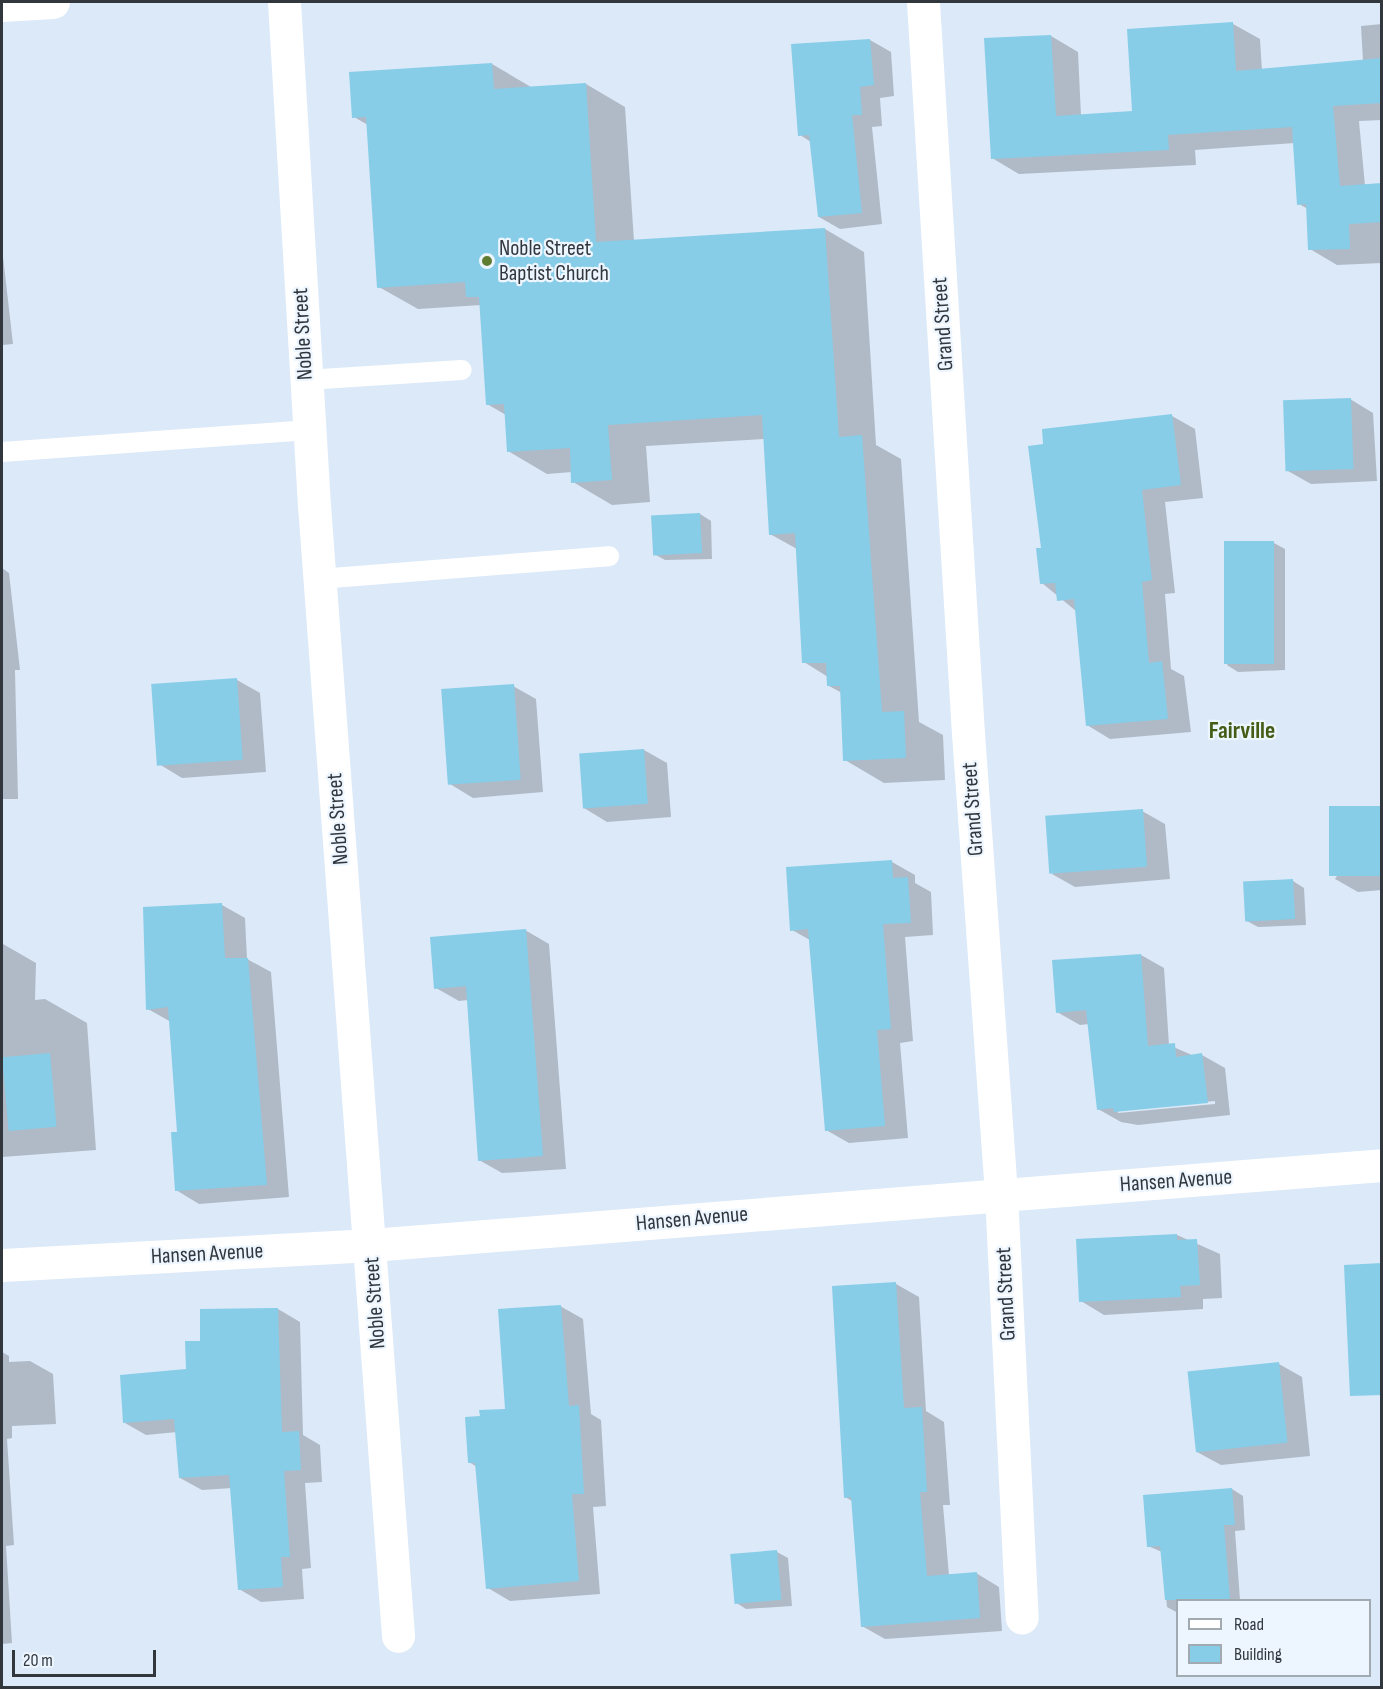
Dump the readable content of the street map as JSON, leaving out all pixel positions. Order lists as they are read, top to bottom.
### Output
{
  "streets": {
    "street": ["Grand Street", "Noble Street", "Hansen Avenue"]
  },
  "crossings": [
    ["Grand Street", "Hansen Avenue"],
    ["Noble Street", "Hansen Avenue"]
  ],
  "districts": ["Fairville"],
  "places": ["Noble Street Baptist Church"],
  "legend": ["Road", "Building"],
  "scale_bar": "20 m"
}
